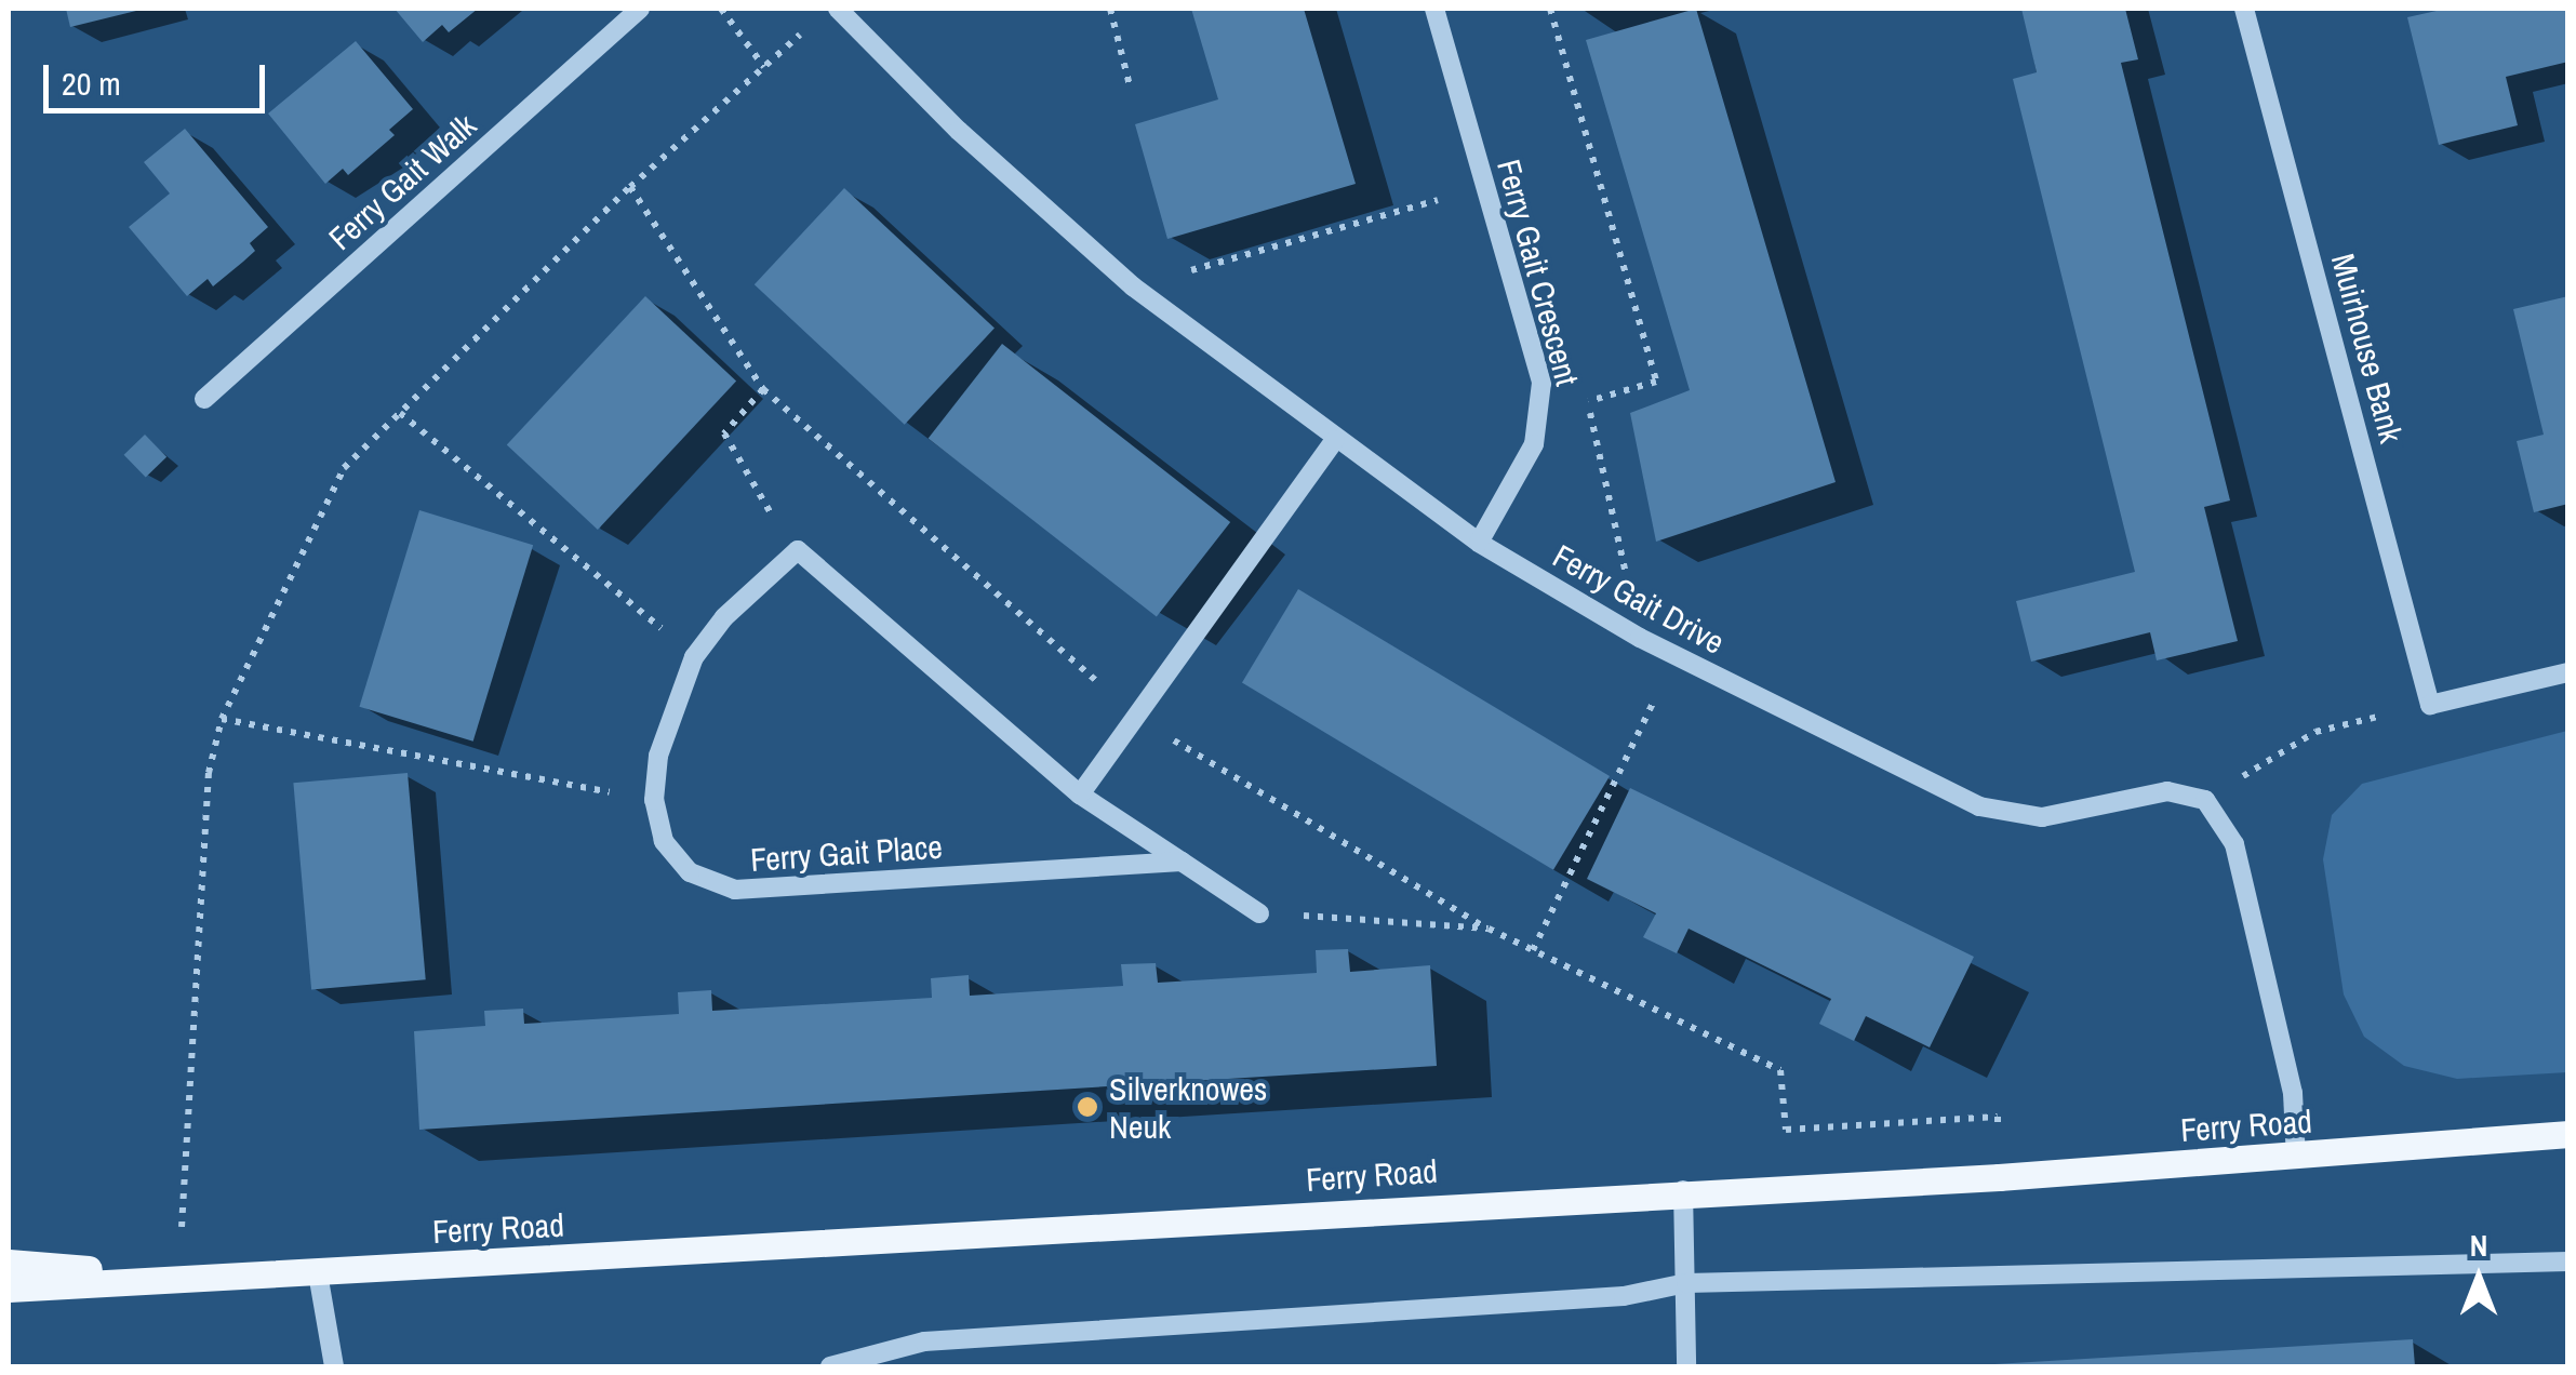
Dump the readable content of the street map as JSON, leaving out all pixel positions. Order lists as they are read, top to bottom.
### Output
{
  "streets": {
    "main road": ["Ferry Road"],
    "street": [
      "Ferry Gait Walk",
      "Ferry Gait Crescent",
      "Muirhouse Bank",
      "Ferry Gait Drive",
      "Ferry Gait Place"
    ]
  },
  "crossings": [
    ["Ferry Gait Crescent", "Ferry Gait Drive"]
  ],
  "places": ["Silverknowes Neuk"],
  "scale_bar": "20 m",
  "north": "top"
}
